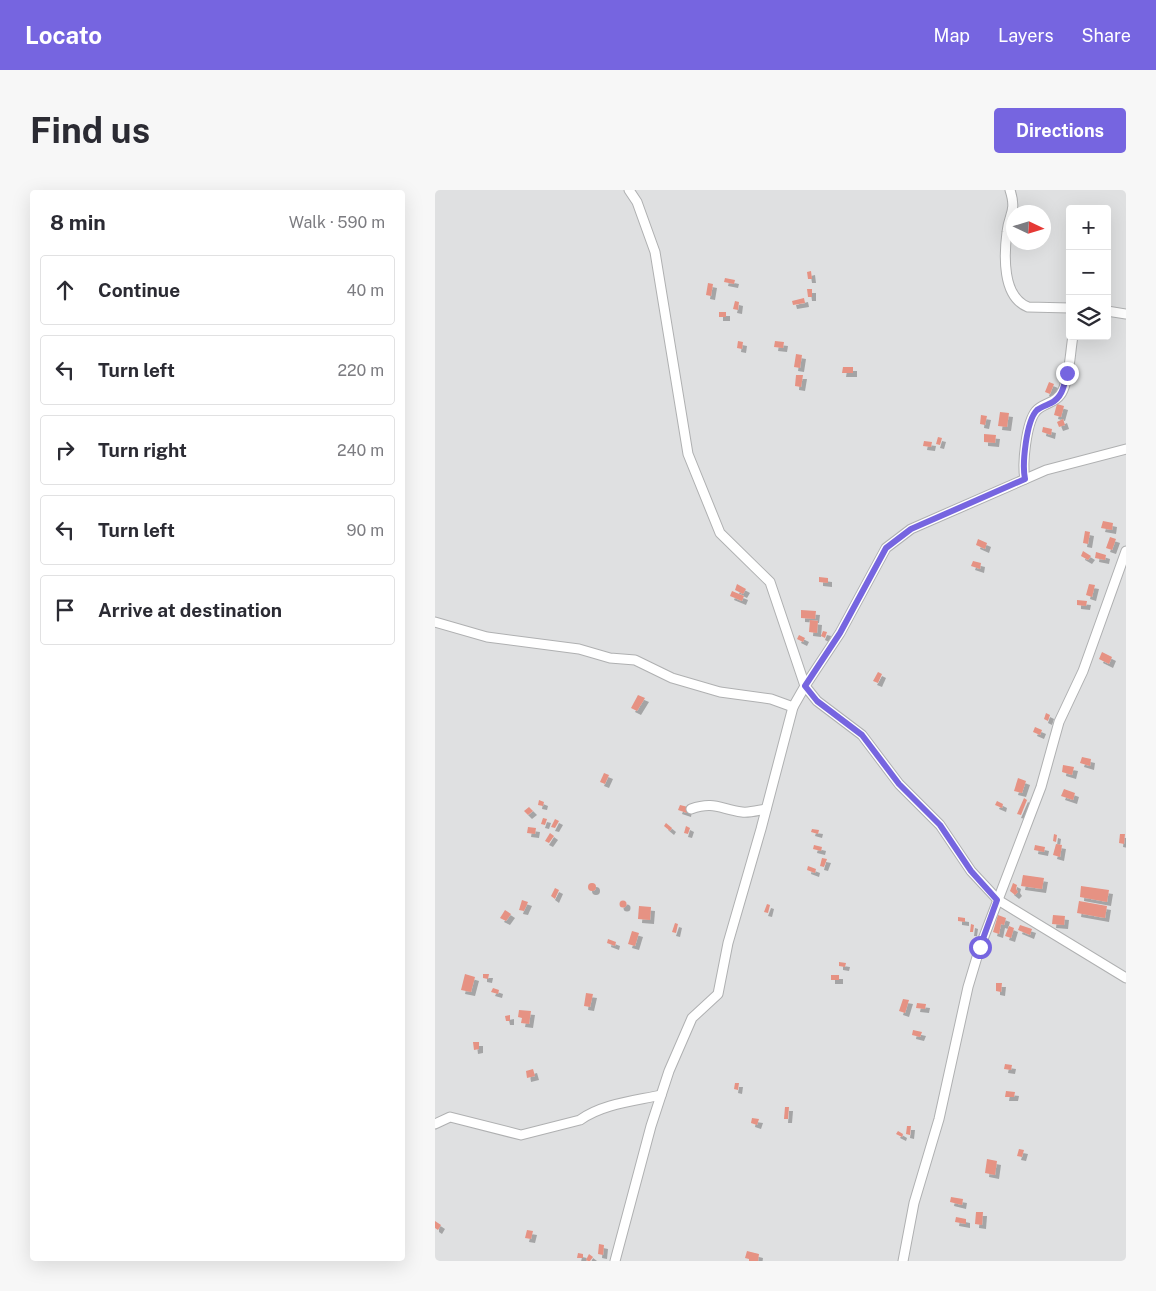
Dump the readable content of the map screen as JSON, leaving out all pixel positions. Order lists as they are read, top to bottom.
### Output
{
  "north": "right",
  "page": {
    "header": "Locato",
    "nav": ["Map", "Layers", "Share"],
    "buttons": "Directions",
    "title": "Find us",
    "heading": ["8 min", "Walk · 590 m"],
    "map_buttons": ["+", "−"],
    "list": [
      ["Continue", "40 m"],
      ["Turn left", "220 m"],
      ["Turn right", "240 m"],
      ["Turn left", "90 m"],
      "Arrive at destination"
    ]
  }
}
